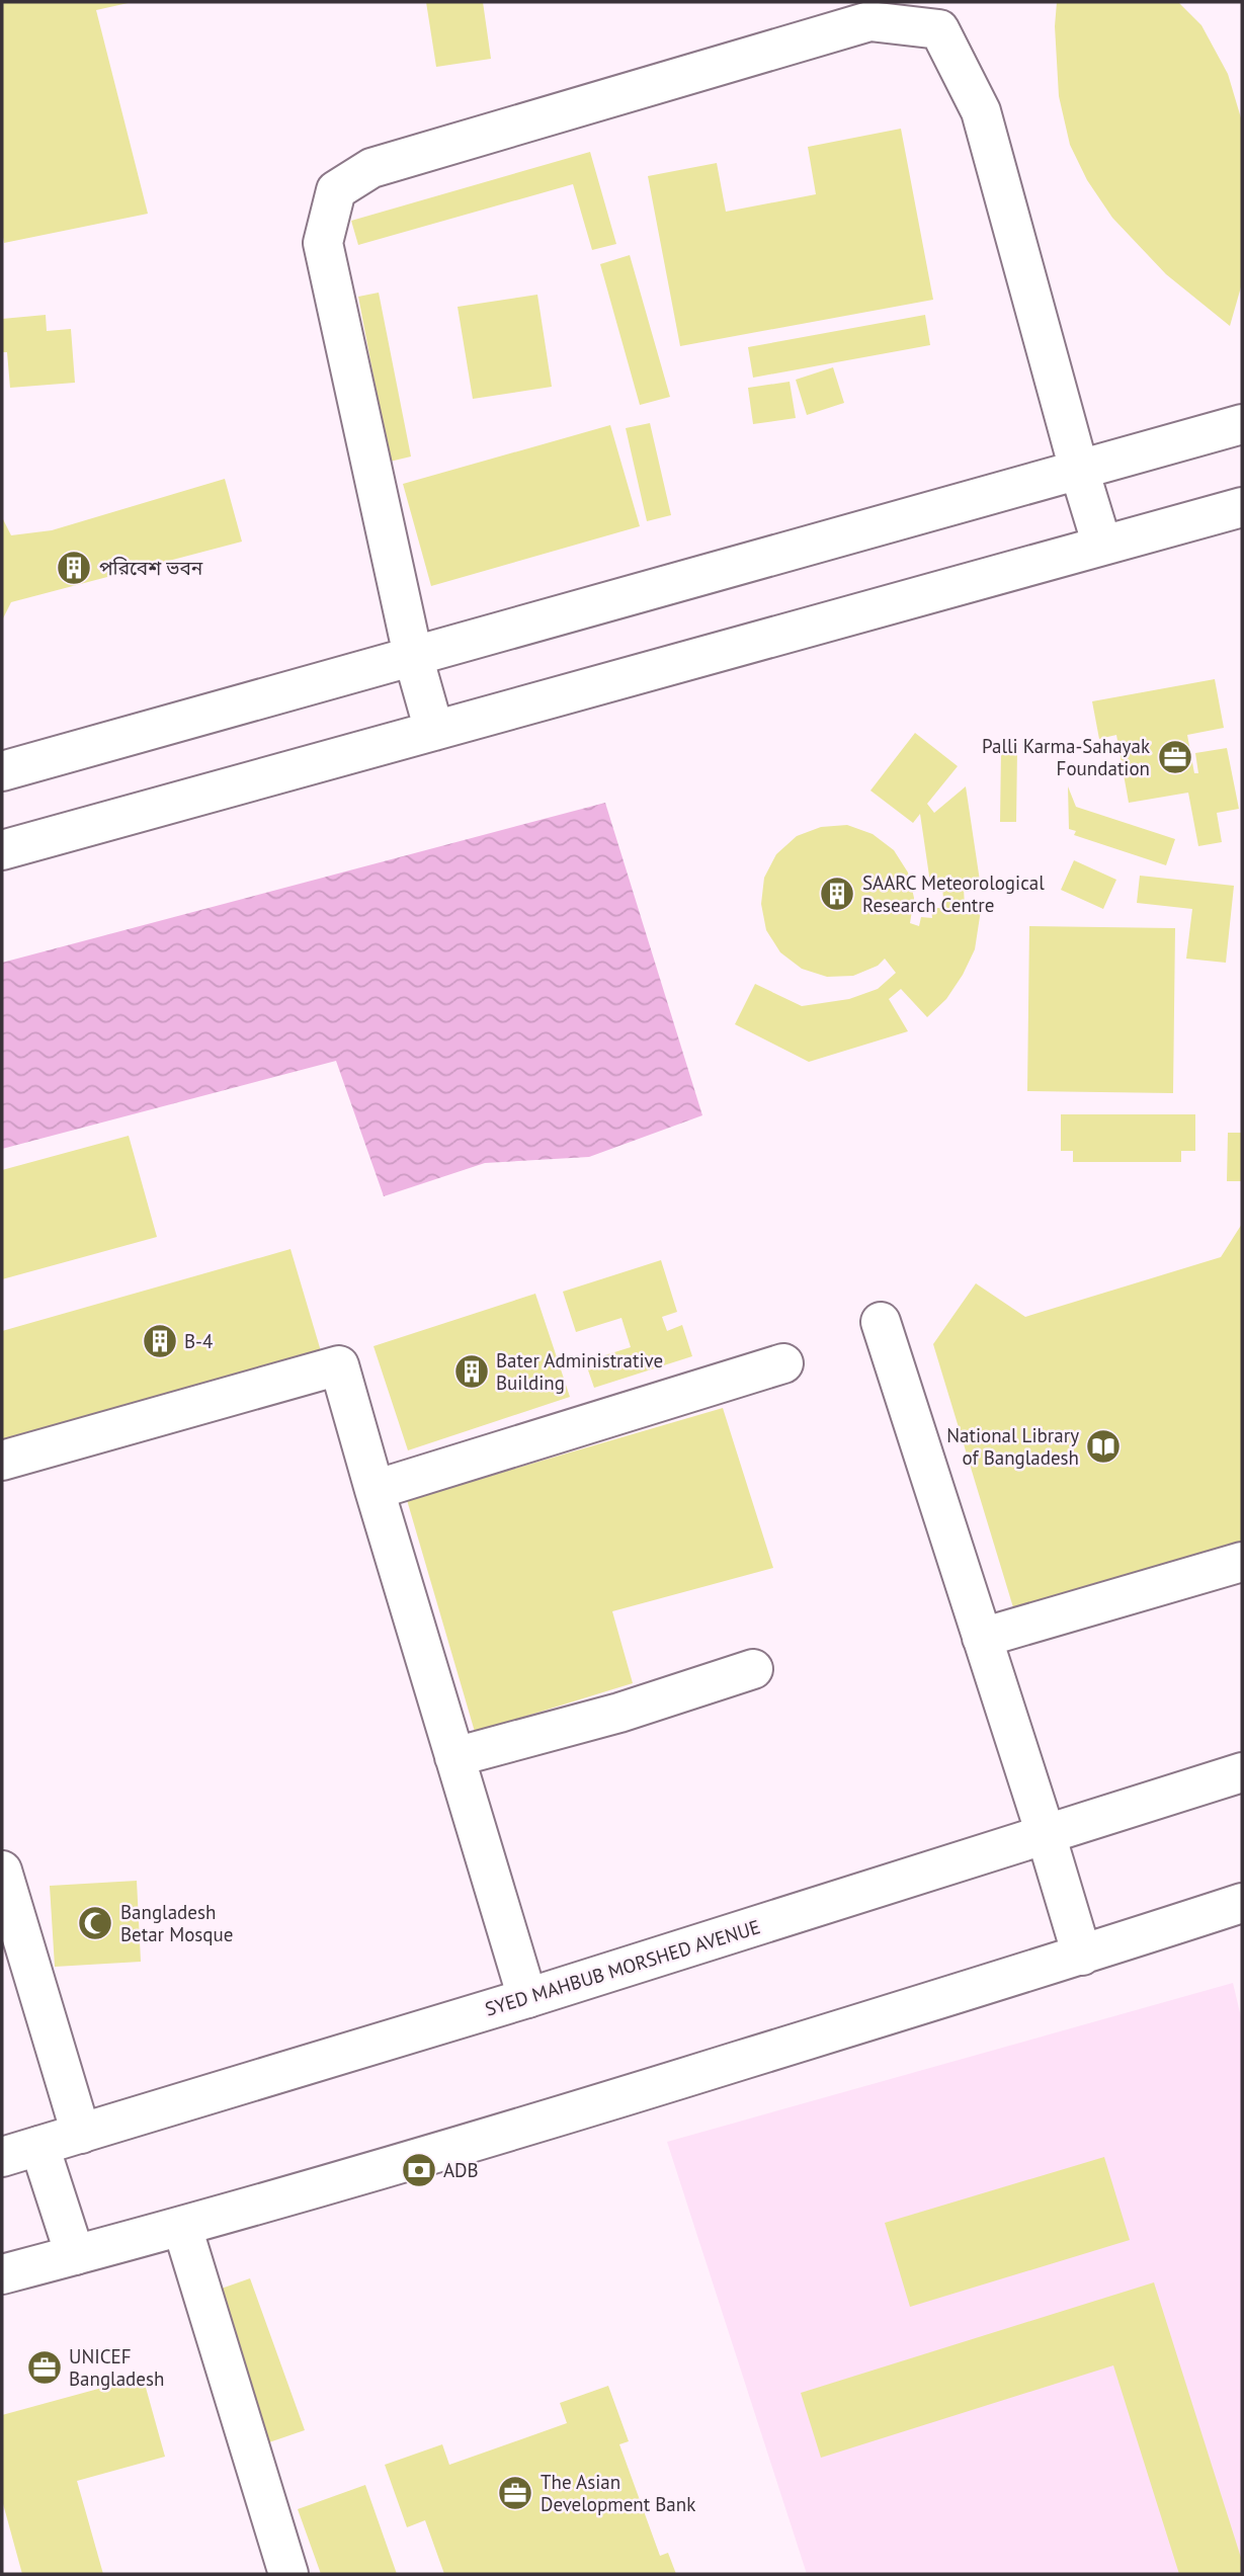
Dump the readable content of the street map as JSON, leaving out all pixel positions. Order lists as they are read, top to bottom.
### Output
{
  "streets": {
    "street": ["SYED MAHBUB MORSHED AVENUE"]
  },
  "places": {
    "building": [
      "পরিবেশ ভবন",
      "SAARC Meteorological Research Centre",
      "B-4",
      "Bater Administrative Building"
    ],
    "office": ["Palli Karma-Sahayak Foundation", "UNICEF Bangladesh", "The Asian Development Bank"],
    "library": ["National Library of Bangladesh"],
    "mosque": ["Bangladesh Betar Mosque"],
    "bank": ["ADB"]
  }
}
